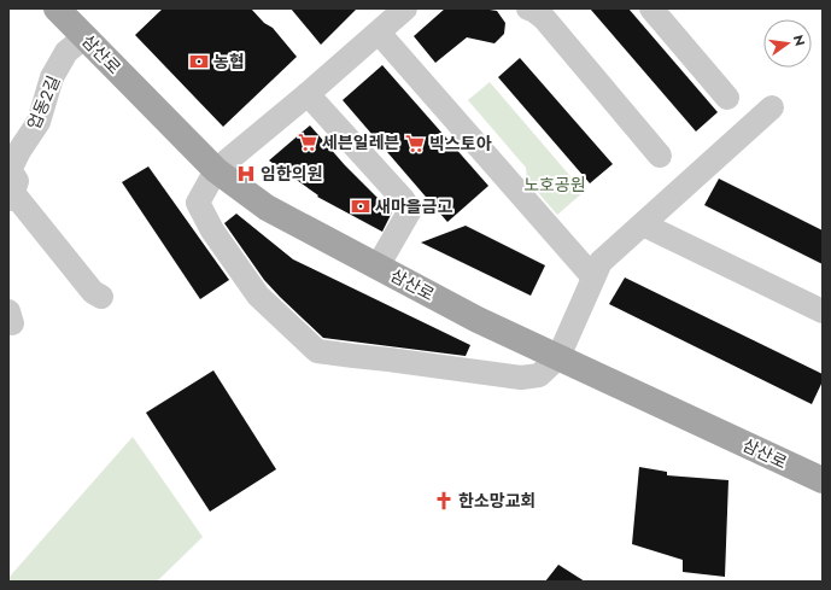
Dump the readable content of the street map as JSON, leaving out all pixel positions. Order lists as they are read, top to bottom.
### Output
{
  "streets": {
    "main road": ["삼산로"],
    "street": ["업동2길"]
  },
  "crossings": [
    ["삼산로", "업동2길"]
  ],
  "parks": ["노호공원"],
  "places": {
    "bank": ["농협", "새마을금고"],
    "supermarket": ["세븐일레븐", "빅스토아"],
    "hospital": ["임한의원"],
    "church": ["한소망교회"]
  },
  "north": "right"
}
